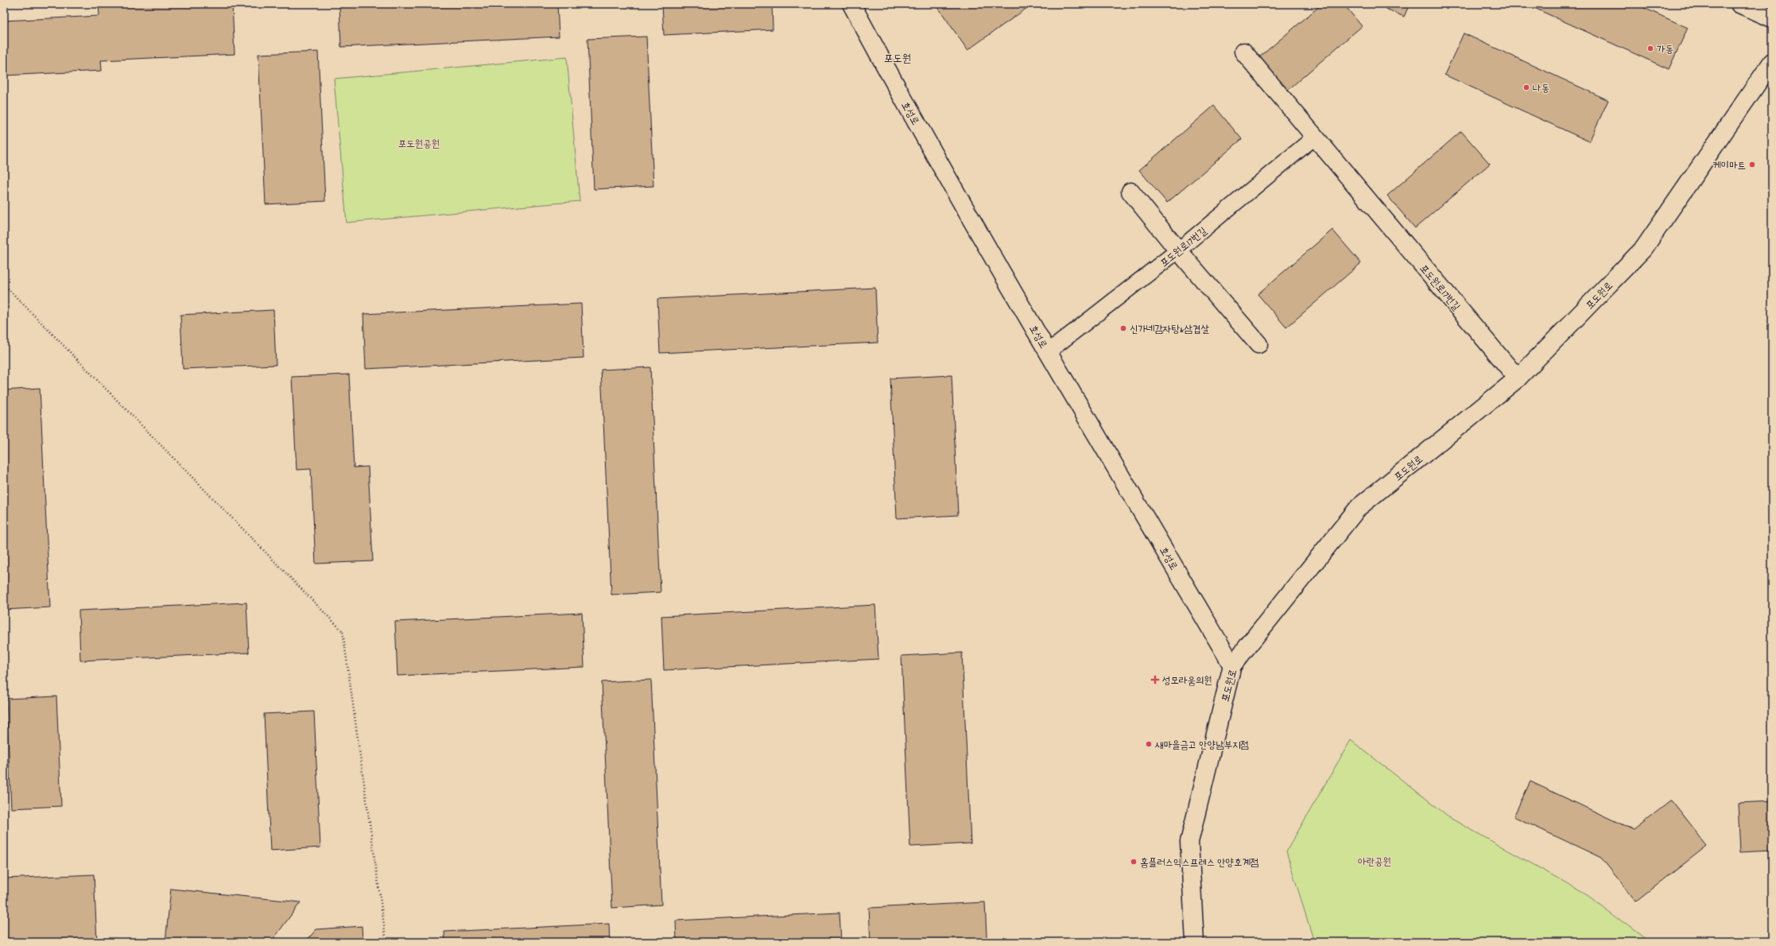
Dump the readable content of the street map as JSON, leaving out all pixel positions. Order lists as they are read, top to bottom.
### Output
{
  "streets": {
    "street": ["호성로", "포도원로17번길", "포도원로"]
  },
  "crossings": [
    ["호성로", "포도원로17번길"],
    ["호성로", "포도원로"],
    ["포도원로17번길", "포도원로"]
  ],
  "districts": ["포도원"],
  "parks": ["포도원공원", "아란공원"],
  "places": {
    "other": [
      "가동",
      "나동",
      "케이마트",
      "신가네감자탕&삼겹살",
      "새마을금고 안양남부지점",
      "홈플러스익스프레스 안양호계점"
    ],
    "health": ["성모라움의원"]
  }
}
